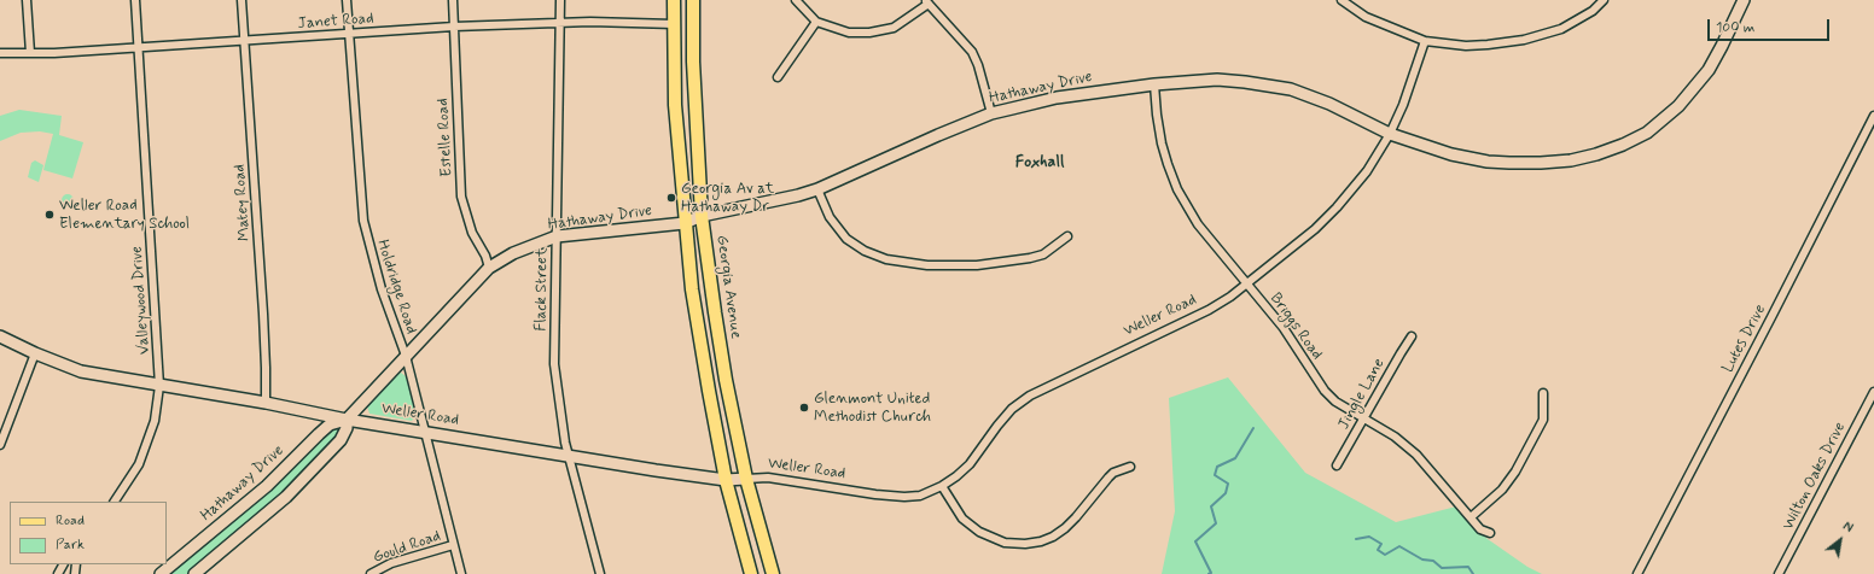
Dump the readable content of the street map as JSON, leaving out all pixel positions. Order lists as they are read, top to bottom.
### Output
{
  "streets": {
    "main road": ["Georgia Avenue"],
    "street": [
      "Janet Road",
      "Hathaway Drive",
      "Estelle Road",
      "Matey Road",
      "Holdridge Road",
      "Flack Street",
      "Valleywood Drive",
      "Weller Road",
      "Briggs Road",
      "Lutes Drive",
      "Jingle Lane",
      "Wilton Oaks Drive",
      "Gould Road"
    ]
  },
  "crossings": [
    ["Janet Road", "Estelle Road"],
    ["Janet Road", "Matey Road"],
    ["Janet Road", "Holdridge Road"],
    ["Janet Road", "Flack Street"],
    ["Janet Road", "Valleywood Drive"],
    ["Hathaway Drive", "Estelle Road"],
    ["Hathaway Drive", "Holdridge Road"],
    ["Hathaway Drive", "Georgia Avenue"],
    ["Hathaway Drive", "Flack Street"],
    ["Hathaway Drive", "Weller Road"],
    ["Hathaway Drive", "Briggs Road"],
    ["Matey Road", "Weller Road"],
    ["Holdridge Road", "Weller Road"],
    ["Holdridge Road", "Gould Road"],
    ["Georgia Avenue", "Weller Road"],
    ["Flack Street", "Weller Road"],
    ["Valleywood Drive", "Weller Road"],
    ["Weller Road", "Briggs Road"],
    ["Briggs Road", "Jingle Lane"]
  ],
  "districts": ["Foxhall"],
  "places": ["Georgia Av at Hathaway Dr", "Weller Road Elementary School", "Glenmont United Methodist Church"],
  "legend": ["Road", "Park"],
  "scale_bar": "100 m",
  "north": "top right"
}
